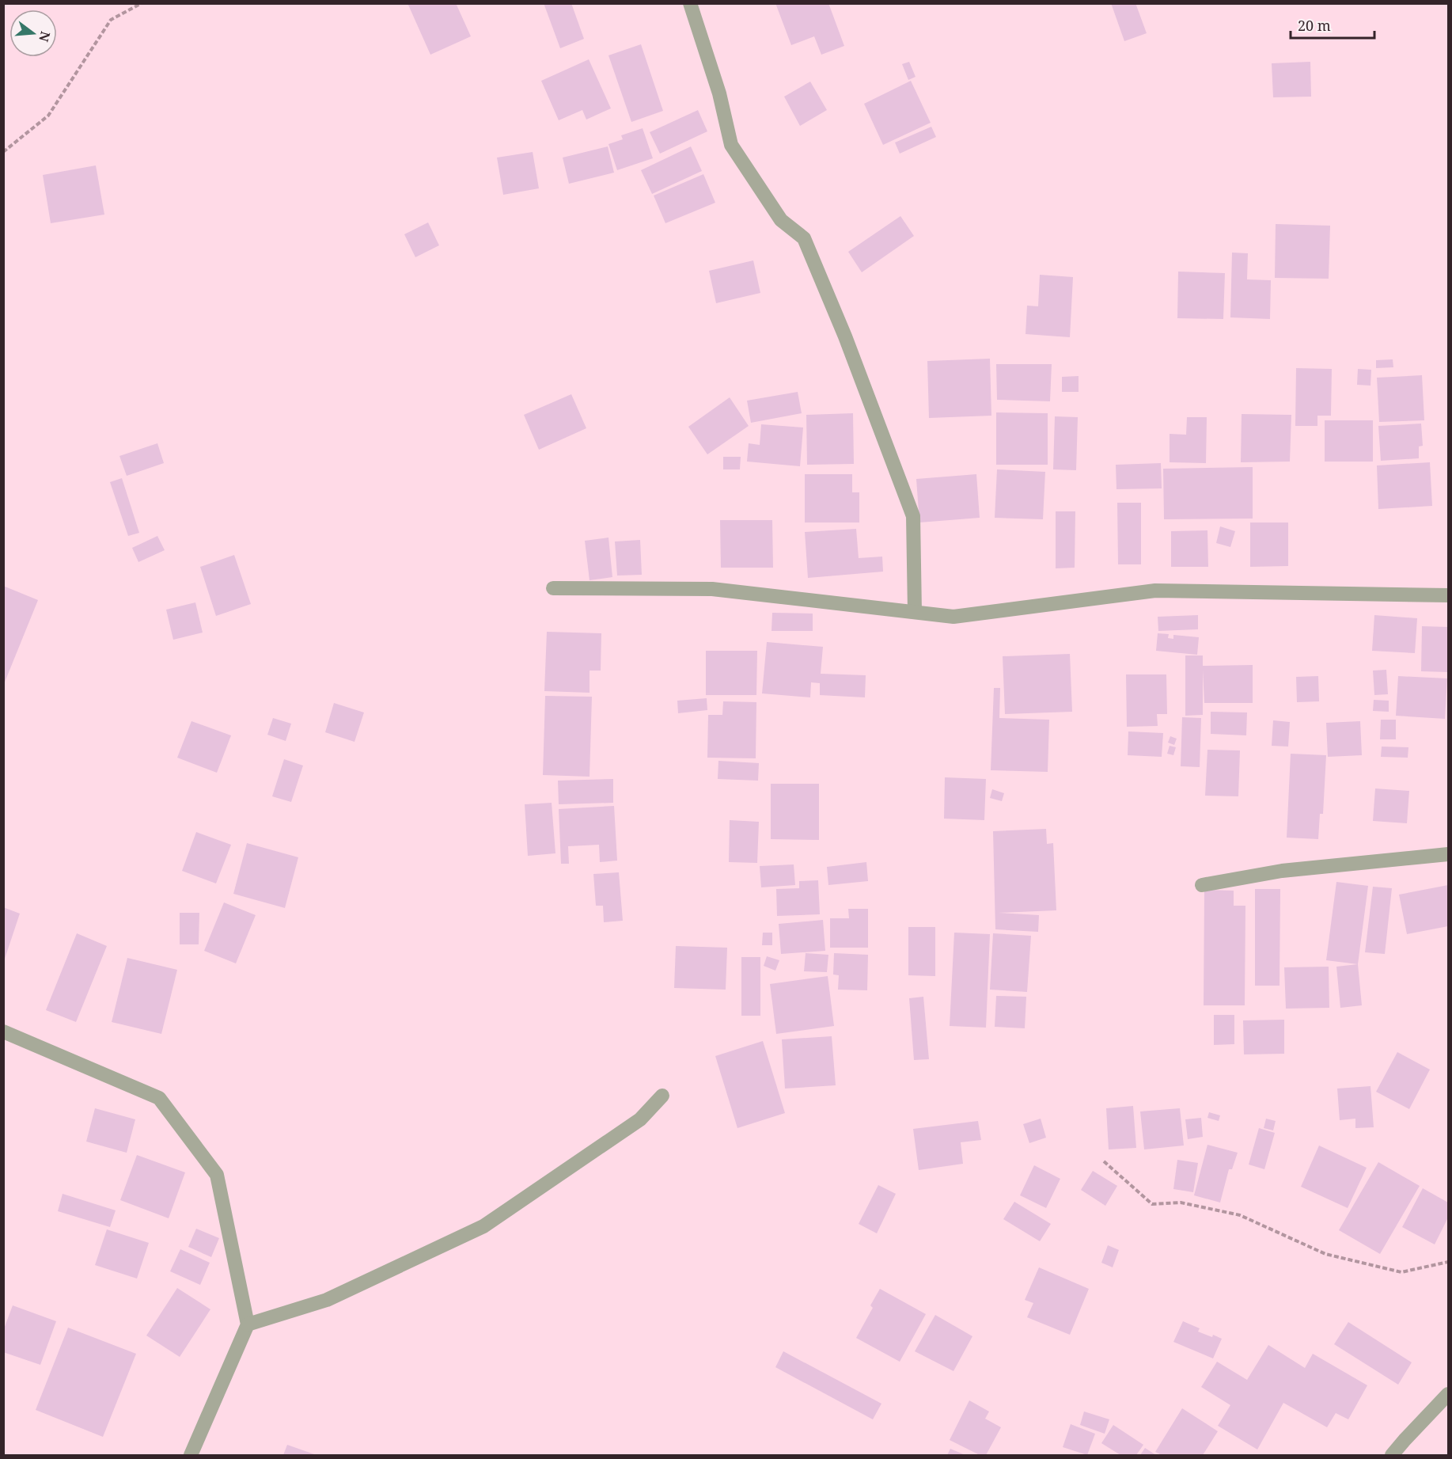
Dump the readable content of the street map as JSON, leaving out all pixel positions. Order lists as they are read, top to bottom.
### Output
{
  "scale_bar": "20 m",
  "north": "right"
}
